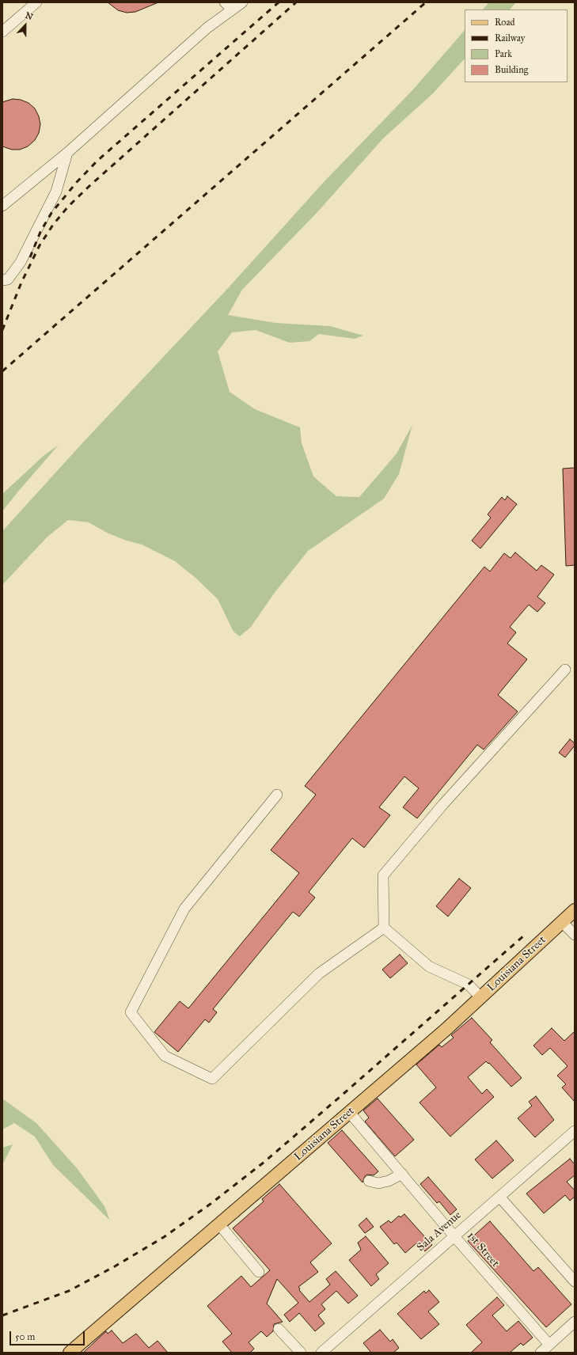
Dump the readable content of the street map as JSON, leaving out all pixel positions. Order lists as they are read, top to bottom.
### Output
{
  "streets": {
    "main road": ["Louisiana Street"],
    "street": ["Sala Avenue", "1st Street"]
  },
  "crossings": [
    ["Louisiana Street", "1st Street"],
    ["Sala Avenue", "1st Street"]
  ],
  "legend": [
    "Road",
    "Railway",
    "Park",
    "Building"
  ],
  "scale_bar": "50 m",
  "north": "top"
}
